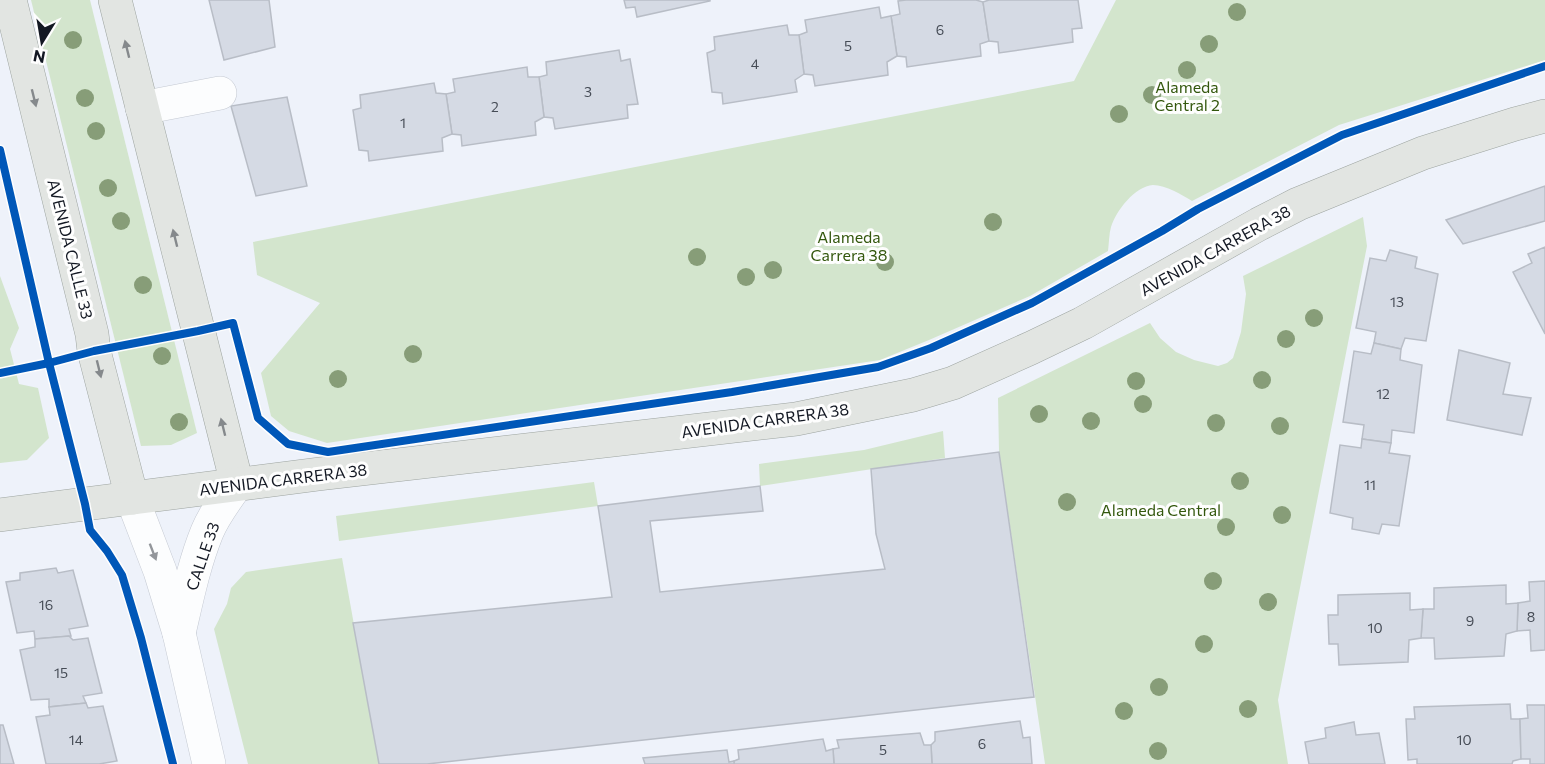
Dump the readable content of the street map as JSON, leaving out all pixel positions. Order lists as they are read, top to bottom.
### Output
{
  "streets": {
    "main road": ["AVENIDA CALLE 33", "AVENIDA CARRERA 38"],
    "street": ["CALLE 33"]
  },
  "crossings": [
    ["AVENIDA CALLE 33", "AVENIDA CARRERA 38"],
    ["AVENIDA CALLE 33", "CALLE 33"],
    ["AVENIDA CARRERA 38", "CALLE 33"]
  ],
  "parks": ["Alameda Central 2", "Alameda Carrera 38", "Alameda Central"],
  "house_numbers": [
    "6",
    "5",
    "4",
    "3",
    "2",
    "1",
    "13",
    "12",
    "11",
    "16",
    "8",
    "9",
    "10",
    "15",
    "14",
    "10",
    "6",
    "5"
  ],
  "north": "bottom"
}
